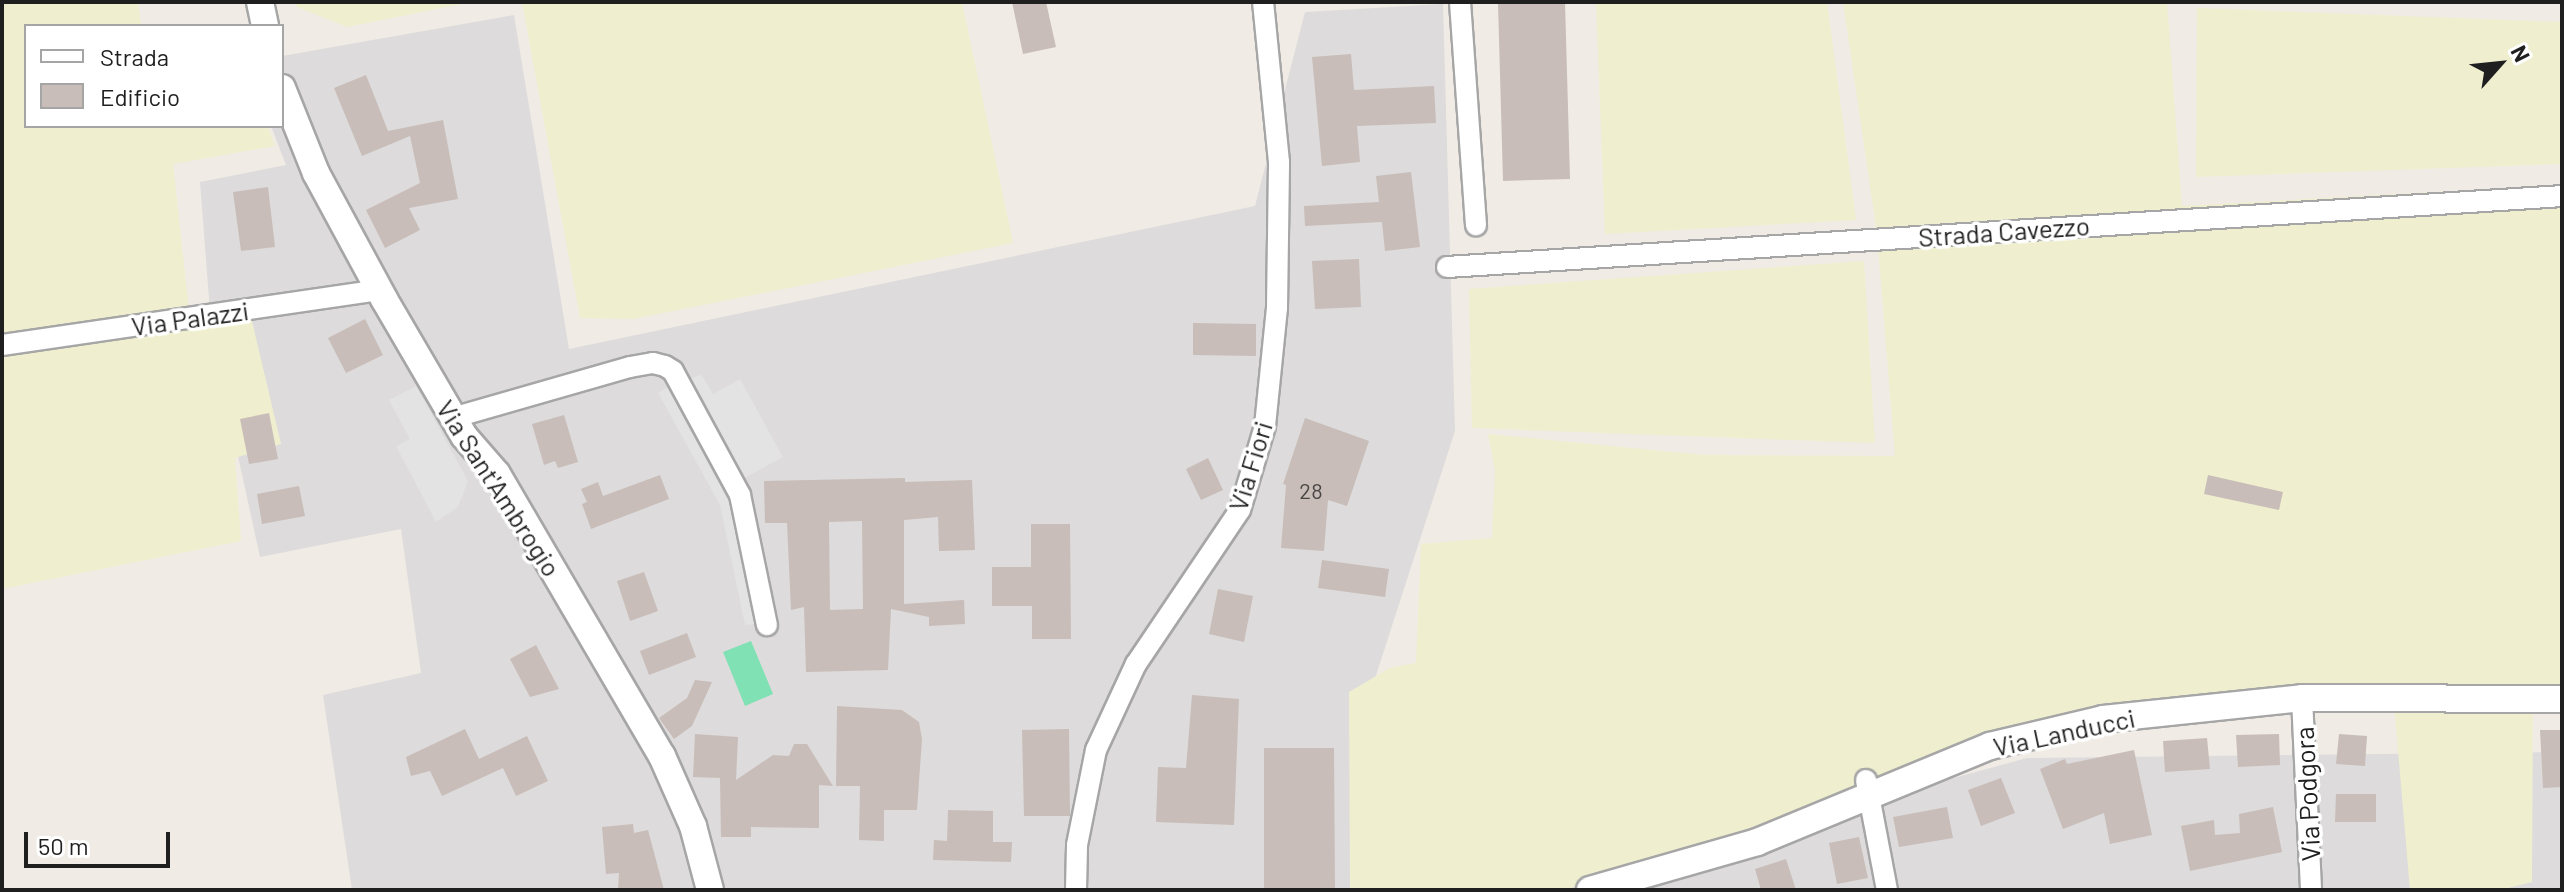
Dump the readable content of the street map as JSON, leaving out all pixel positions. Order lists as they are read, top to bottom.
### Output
{
  "streets": {
    "street": [
      "Strada Cavezzo",
      "Via Palazzi",
      "Via Fiori",
      "Via Sant'Ambrogio",
      "Via Landucci",
      "Via Podgora"
    ]
  },
  "crossings": [
    ["Via Palazzi", "Via Sant'Ambrogio"],
    ["Via Landucci", "Via Podgora"]
  ],
  "house_numbers": ["28"],
  "legend": ["Strada", "Edificio"],
  "scale_bar": "50 m",
  "north": "top right"
}
